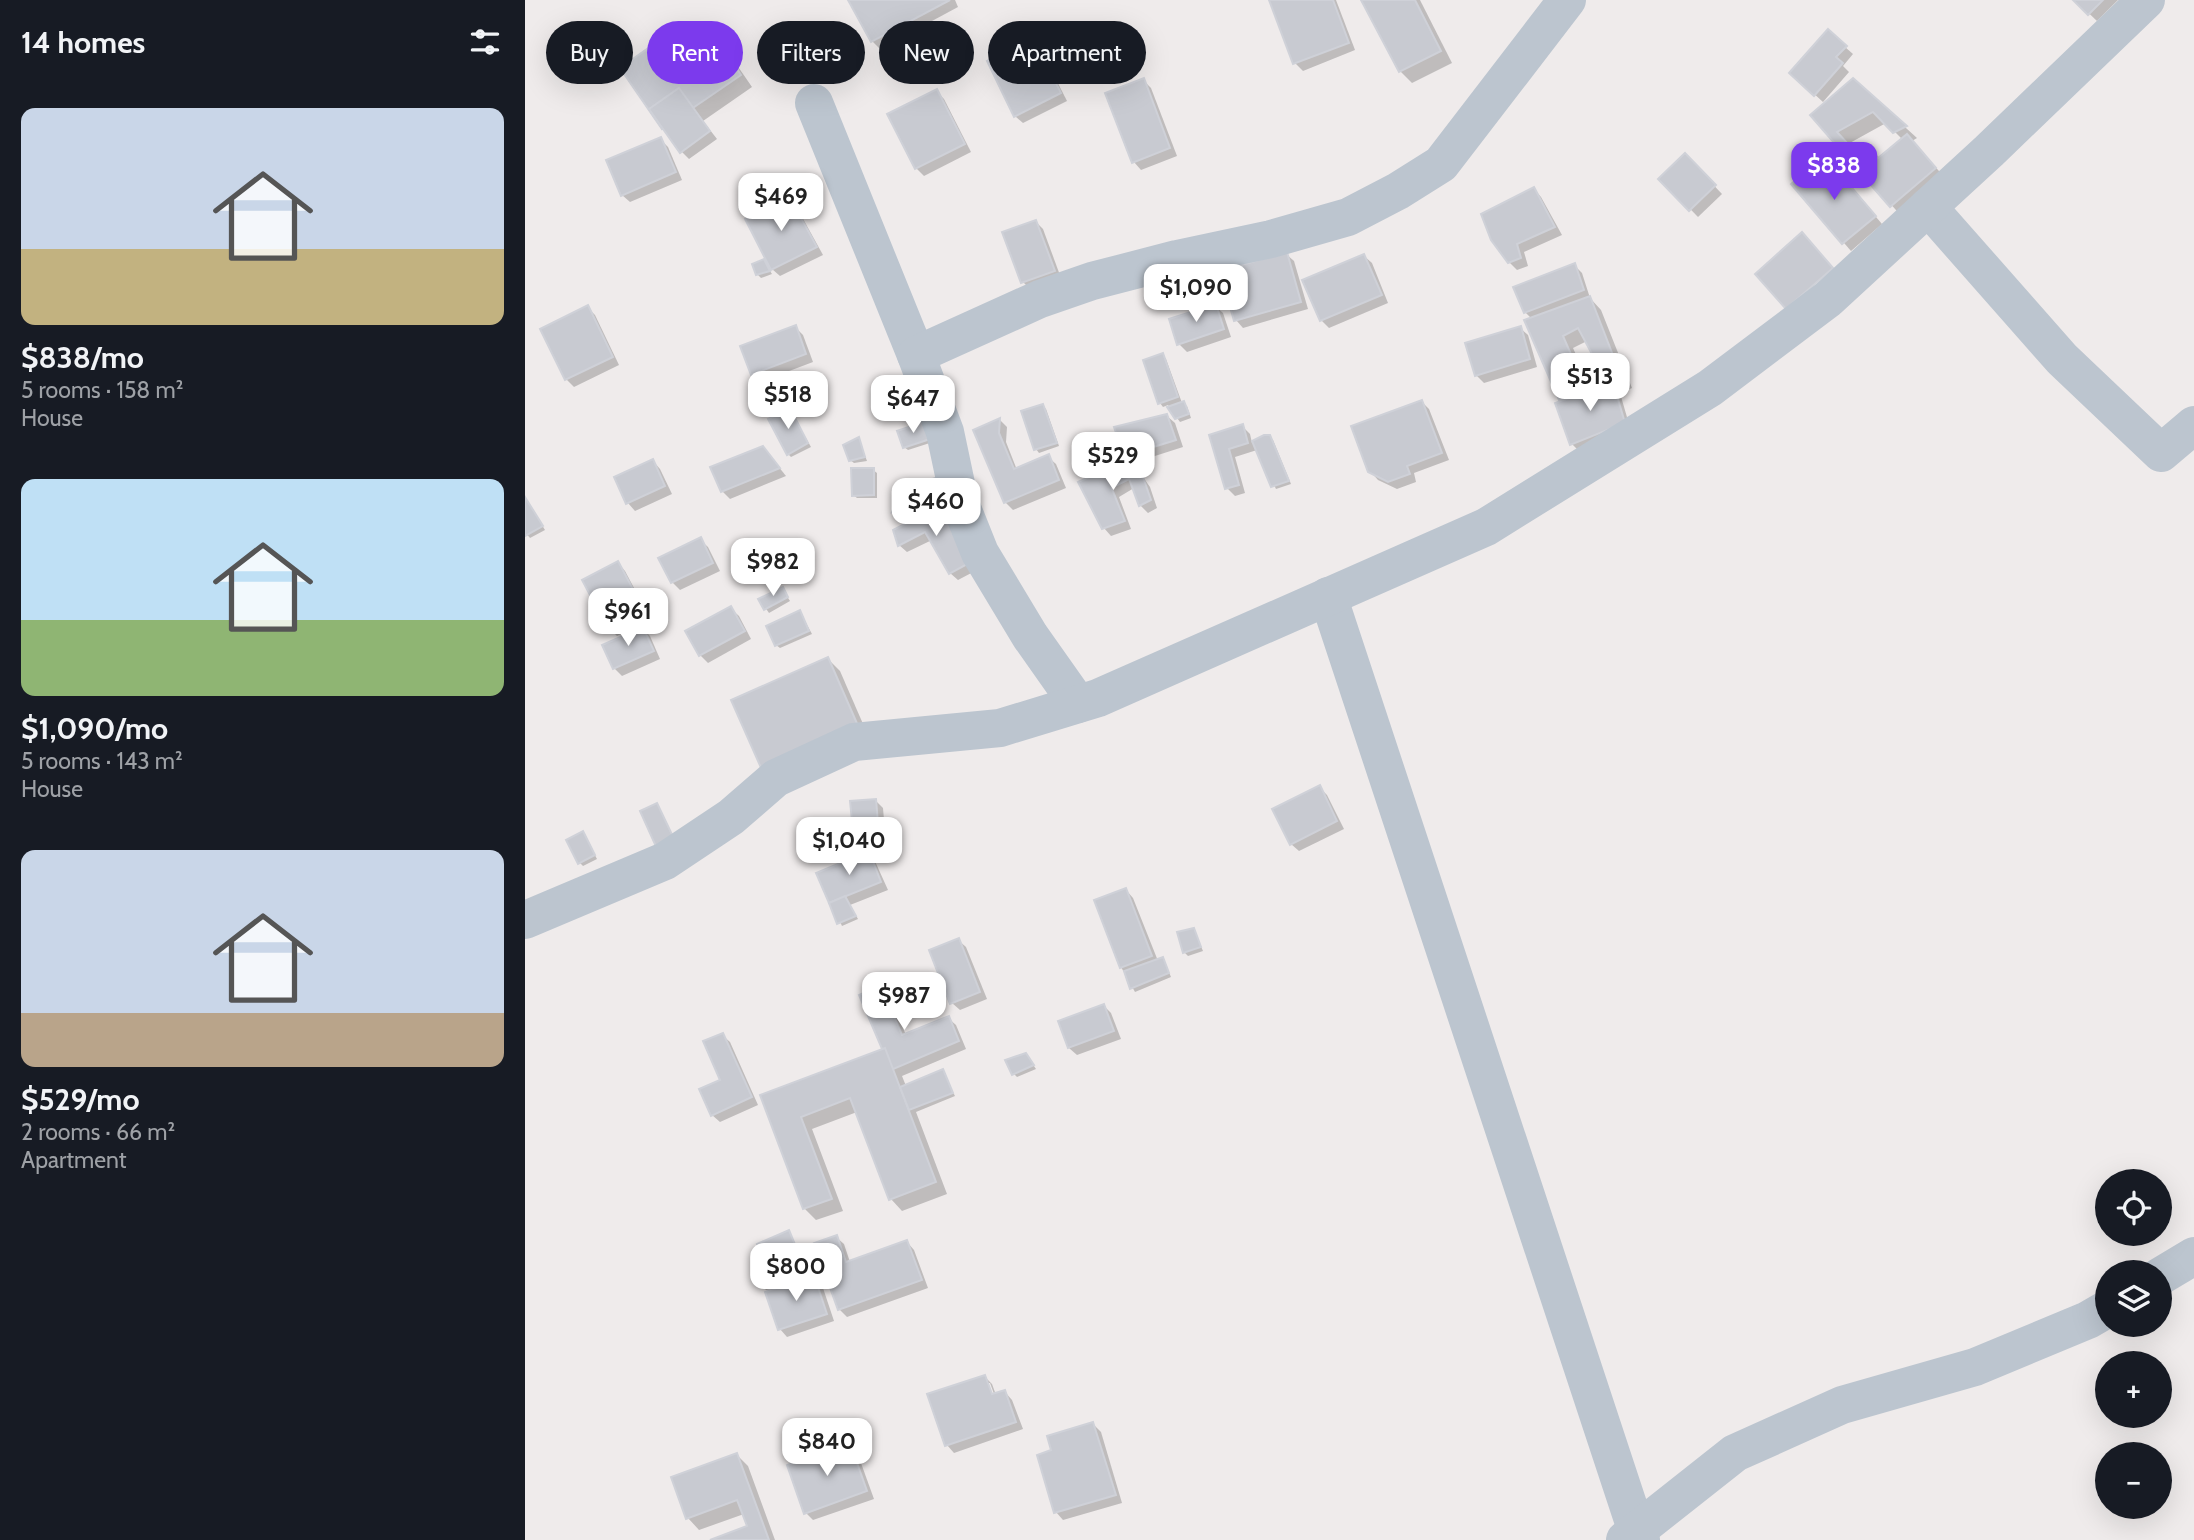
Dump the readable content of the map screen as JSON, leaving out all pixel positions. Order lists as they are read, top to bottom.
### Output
{
  "page": {
    "heading": "14 homes",
    "chip": [
      "Buy",
      "Rent",
      "Filters",
      "New",
      "Apartment"
    ],
    "list": [
      {
        "name": "$838/mo",
        "note": "5 rooms · 158 m² · House"
      },
      {
        "name": "$1,090/mo",
        "note": "5 rooms · 143 m² · House"
      },
      {
        "name": "$529/mo",
        "note": "2 rooms · 66 m² · Apartment"
      }
    ],
    "price": [
      "$838",
      "$469",
      "$1,090",
      "$513",
      "$518",
      "$647",
      "$529",
      "$460",
      "$982",
      "$961",
      "$1,040",
      "$987",
      "$800",
      "$840"
    ],
    "map_buttons": ["+", "−"]
  }
}
